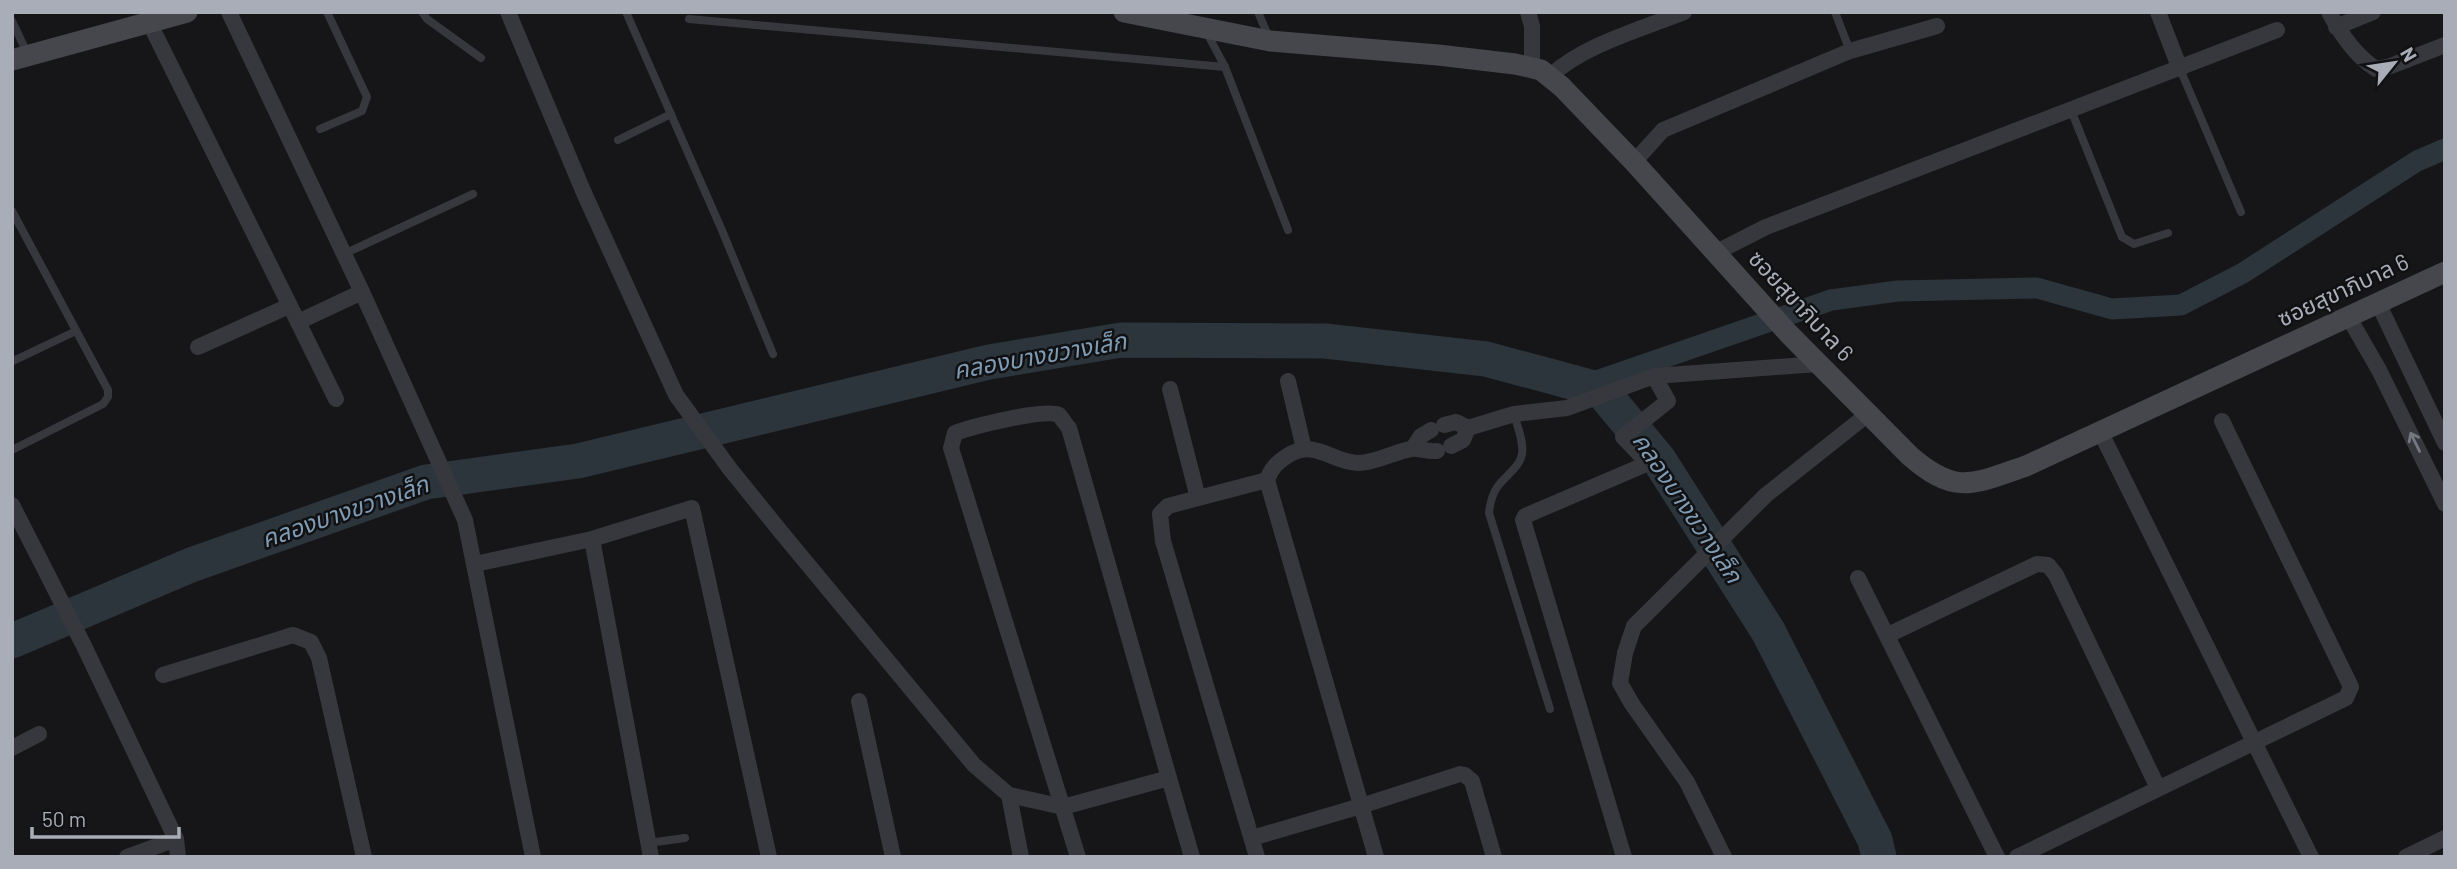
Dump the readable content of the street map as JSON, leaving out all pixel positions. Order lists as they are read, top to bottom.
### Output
{
  "streets": {
    "street": ["ซอยสุขาภิบาล 6"]
  },
  "water": ["คลองบางขวางเล็ก"],
  "scale_bar": "50 m",
  "north": "top right"
}
